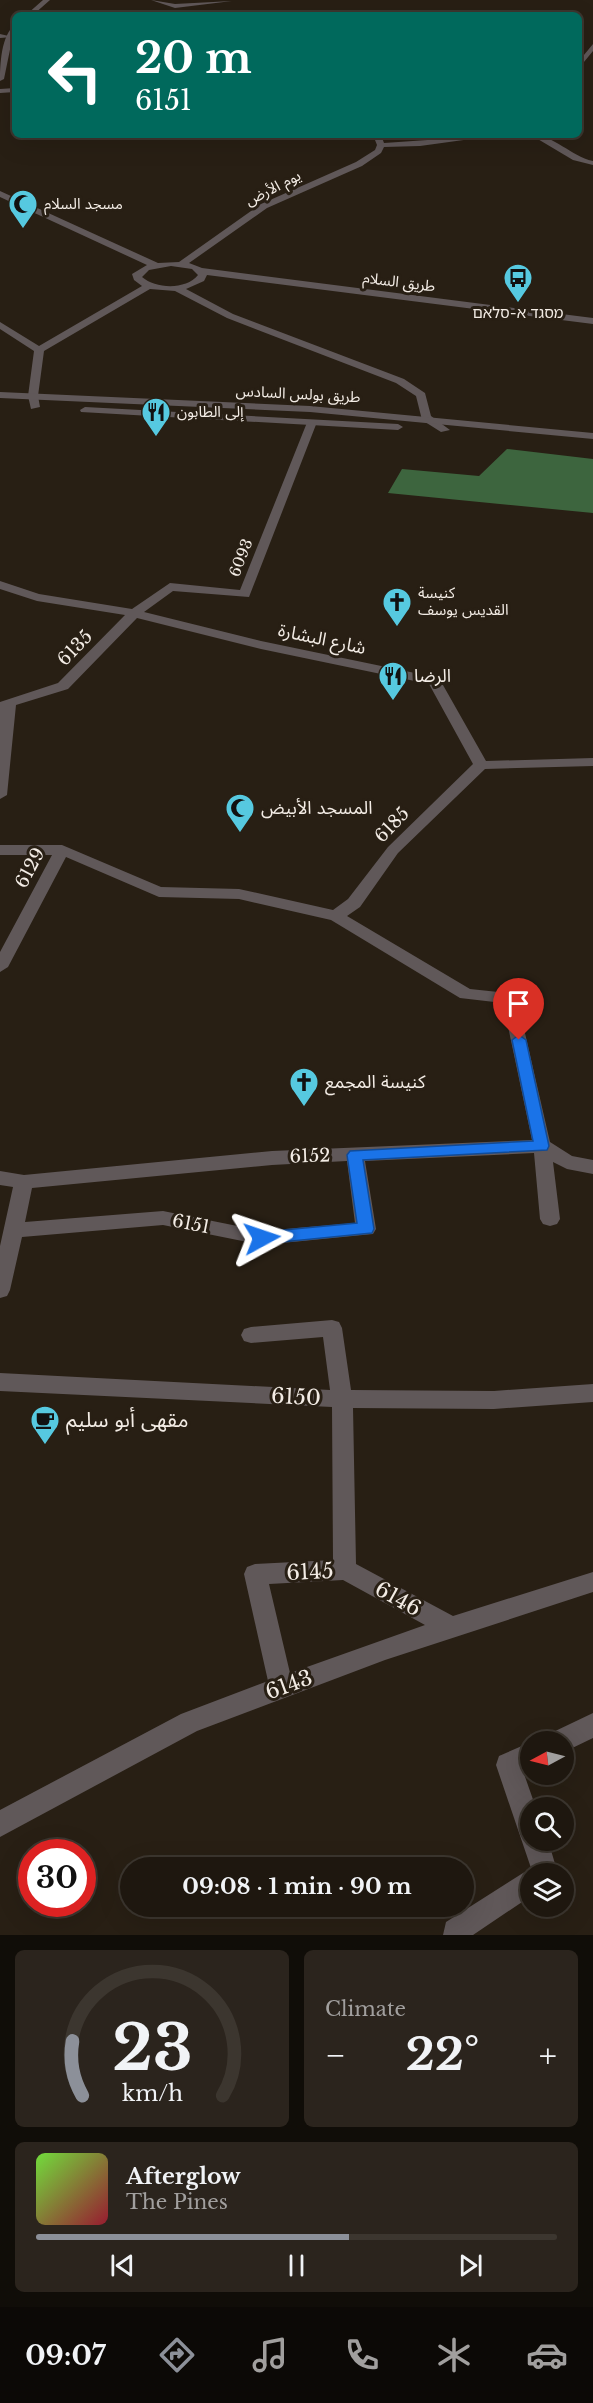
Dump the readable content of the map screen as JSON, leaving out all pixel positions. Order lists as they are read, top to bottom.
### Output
{
  "streets": {
    "street": [
      "يوم الأرض",
      "طريق السلام",
      "طريق بولس السادس",
      "6093",
      "شارع البشارة",
      "6135",
      "6185",
      "6129",
      "6152",
      "6151",
      "6150",
      "6145",
      "6146",
      "6143"
    ]
  },
  "crossings": [
    ["يوم الأرض", "طريق السلام"],
    ["طريق بولس السادس", "6093"],
    ["6093", "شارع البشارة"],
    ["6093", "6135"],
    ["شارع البشارة", "6135"],
    ["شارع البشارة", "6185"],
    ["6152", "6151"],
    ["6150", "6145"],
    ["6145", "6146"],
    ["6145", "6143"],
    ["6146", "6143"]
  ],
  "places": {
    "mosque": ["مسجد السلام", "المسجد الأبيض"],
    "bus stop": ["מסגד א-סלאם"],
    "restaurant": ["إلى الطابون", "الرضا"],
    "church": ["كنيسة القديس يوسف", "كنيسة المجمع"],
    "cafe": ["مقهى أبو سليم"]
  },
  "north": "left",
  "page": {
    "turn": ["20 m", "6151"],
    "limit": "30",
    "trip": "09:08 · 1 min · 90 m",
    "tile": "Climate",
    "heat": ["−", "22°", "+"],
    "song": ["Afterglow", "The Pines"],
    "tabs": "09:07",
    "gauge": ["23", "km/h"]
  }
}
